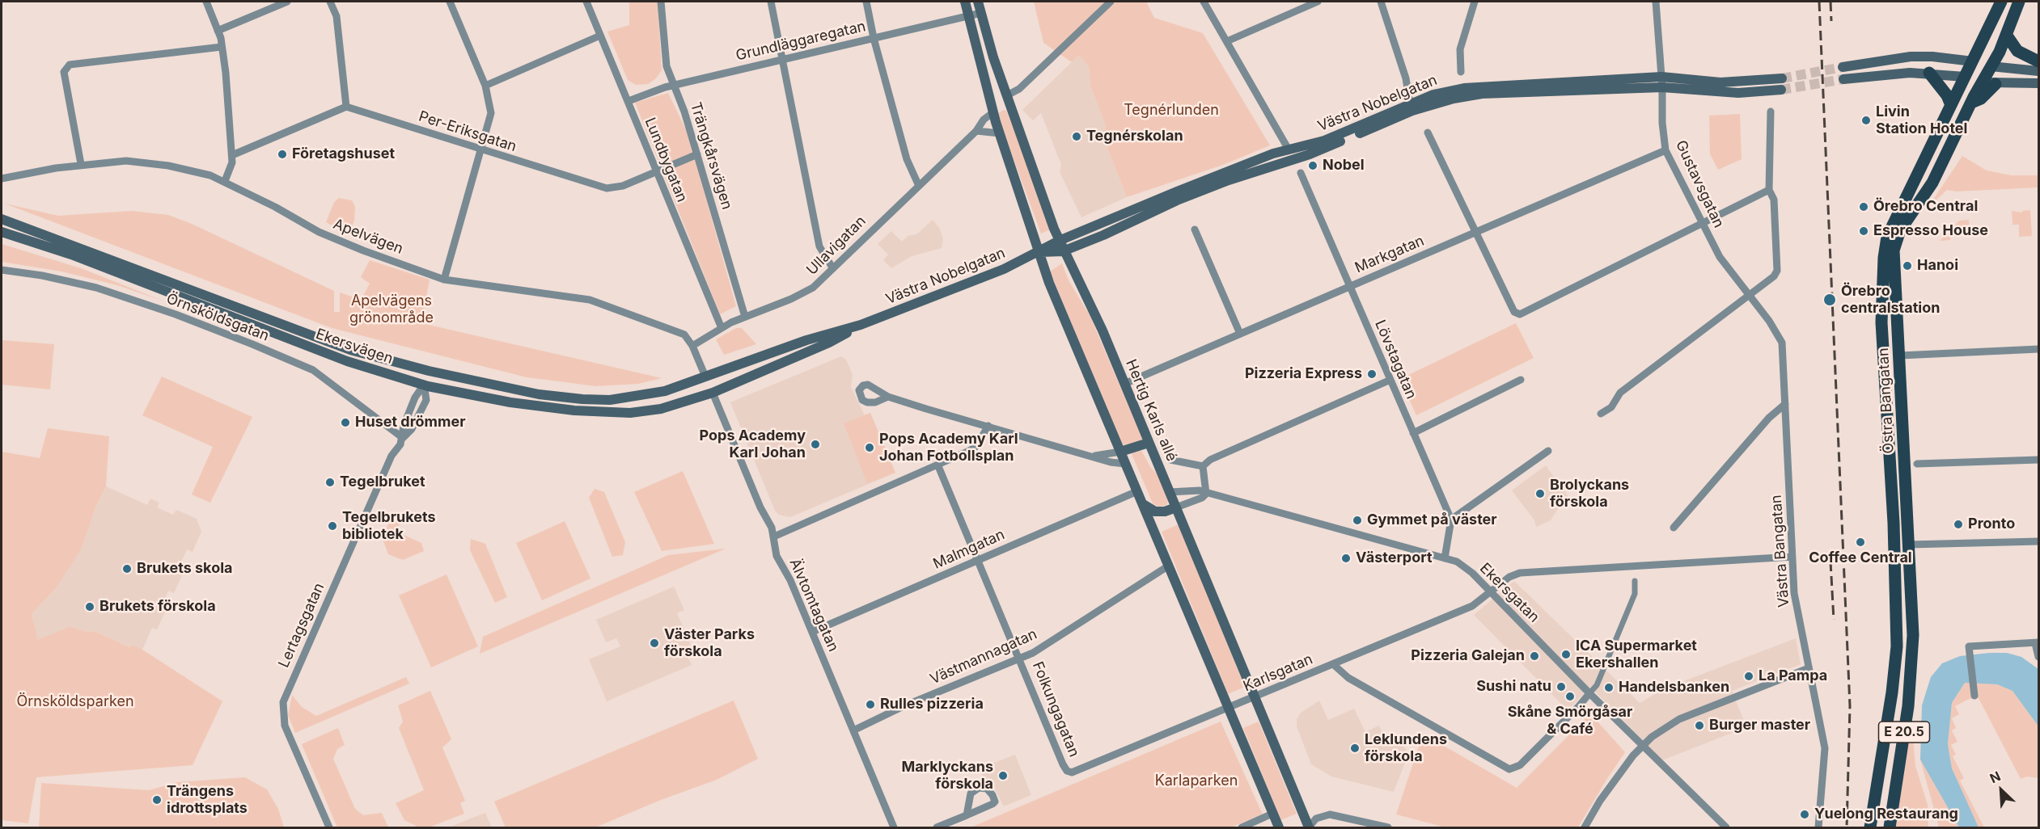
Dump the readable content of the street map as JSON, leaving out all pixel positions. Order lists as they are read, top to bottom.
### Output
{
  "streets": {
    "main road": [
      "Västra Nobelgatan",
      "Ekersvägen",
      "Östra Bangatan",
      "Hertig Karls allé",
      "E 20.5"
    ],
    "street": [
      "Grundläggaregatan",
      "Per-Eriksgatan",
      "Trängkårsvägen",
      "Lundbygatan",
      "Gustavsgatan",
      "Apelvägen",
      "Ullavigatan",
      "Markgatan",
      "Örnsköldsgatan",
      "Lövstagatan",
      "Malmgatan",
      "Västra Bangatan",
      "Ekersgatan",
      "Älvtomtagatan",
      "Lertagsgatan",
      "Västmannagatan",
      "Karlsgatan",
      "Folkungagatan"
    ]
  },
  "crossings": [
    ["Grundläggaregatan", "Trängkårsvägen"],
    ["Grundläggaregatan", "Lundbygatan"],
    ["Grundläggaregatan", "Hertig Karls allé"],
    ["Västra Nobelgatan", "Gustavsgatan"],
    ["Västra Nobelgatan", "Apelvägen"],
    ["Västra Nobelgatan", "Ekersvägen"],
    ["Västra Nobelgatan", "Hertig Karls allé"],
    ["Västra Nobelgatan", "Älvtomtagatan"],
    ["Per-Eriksgatan", "Trängkårsvägen"],
    ["Per-Eriksgatan", "Lundbygatan"],
    ["Trängkårsvägen", "Ullavigatan"],
    ["Lundbygatan", "Ullavigatan"],
    ["Gustavsgatan", "Markgatan"],
    ["Gustavsgatan", "Västra Bangatan"],
    ["Apelvägen", "Ullavigatan"],
    ["Apelvägen", "Ekersvägen"],
    ["Markgatan", "Lövstagatan"],
    ["Markgatan", "Hertig Karls allé"],
    ["Örnsköldsgatan", "Lertagsgatan"],
    ["Ekersvägen", "Älvtomtagatan"],
    ["Ekersvägen", "Lertagsgatan"],
    ["Hertig Karls allé", "Ekersgatan"],
    ["Hertig Karls allé", "Karlsgatan"],
    ["Malmgatan", "Älvtomtagatan"],
    ["Malmgatan", "Folkungagatan"],
    ["Västra Bangatan", "Karlsgatan"],
    ["Ekersgatan", "Karlsgatan"],
    ["Älvtomtagatan", "Västmannagatan"],
    ["Västmannagatan", "Folkungagatan"],
    ["Karlsgatan", "Folkungagatan"]
  ],
  "parks": [
    "Tegnérlunden",
    "Apelvägens grönområde",
    "Örnsköldsparken",
    "Karlaparken"
  ],
  "places": [
    "Livin Station Hotel",
    "Tegnérskolan",
    "Företagshuset",
    "Nobel",
    "Örebro Central",
    "Espresso House",
    "Hanoi",
    "Örebro centralstation",
    "Pizzeria Express",
    "Huset drömmer",
    "Pops Academy Karl Johan",
    "Pops Academy Karl Johan Fotbollsplan",
    "Tegelbruket",
    "Brolyckans förskola",
    "Gymmet på väster",
    "Pronto",
    "Tegelbrukets bibliotek",
    "Coffee Central",
    "Västerport",
    "Brukets skola",
    "Brukets förskola",
    "Väster Parks förskola",
    "ICA Supermarket Ekershallen",
    "Pizzeria Galejan",
    "La Pampa",
    "Sushi natu",
    "Handelsbanken",
    "Skåne Smörgåsar & Café",
    "Rulles pizzeria",
    "Burger master",
    "Leklundens förskola",
    "Marklyckans förskola",
    "Trängens idrottsplats",
    "Yuelong Restaurang"
  ],
  "north": "top left"
}
